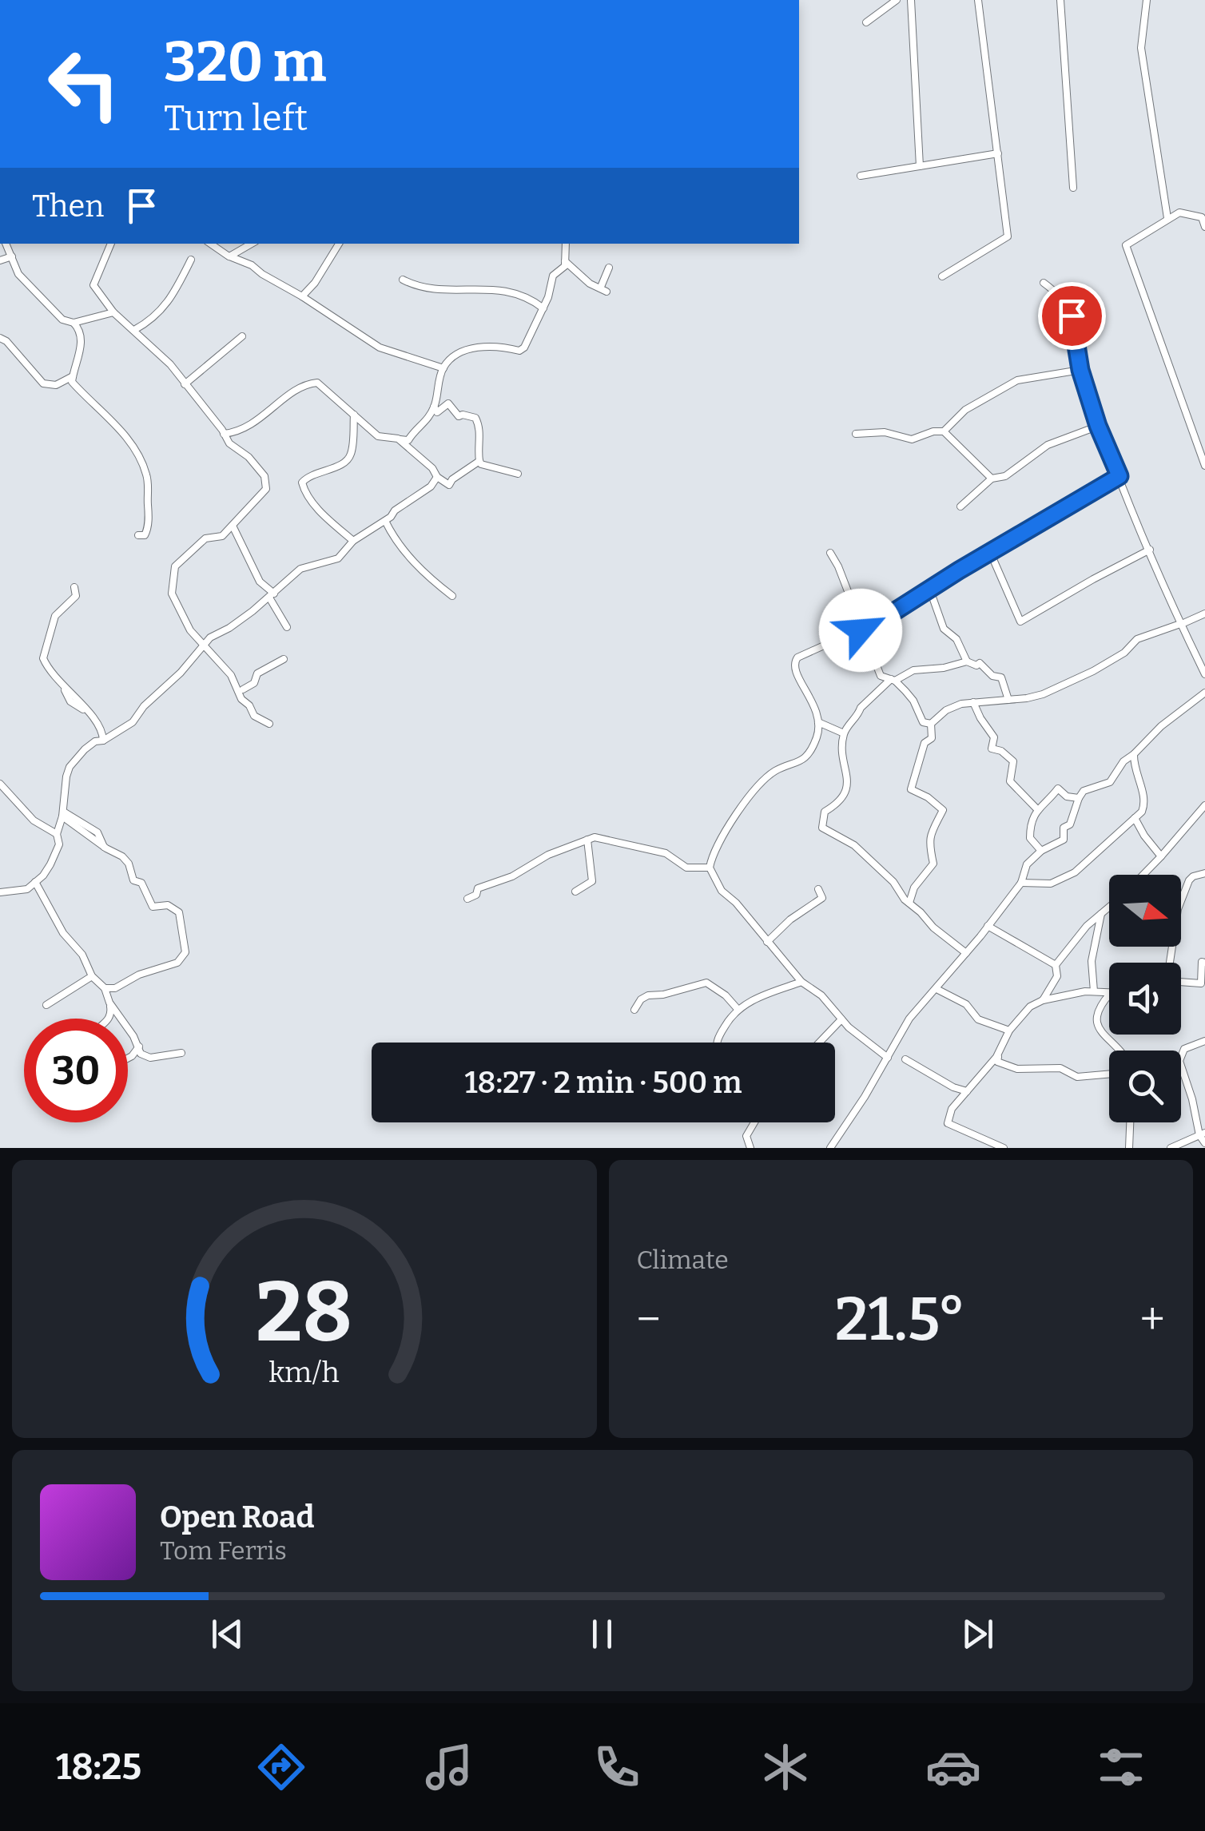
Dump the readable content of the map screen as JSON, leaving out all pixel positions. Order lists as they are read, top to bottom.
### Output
{
  "north": "right",
  "page": {
    "turn": ["320 m", "Turn left"],
    "then": "Then",
    "limit": "30",
    "trip": "18:27 · 2 min · 500 m",
    "tile": "Climate",
    "heat": ["−", "21.5°", "+"],
    "song": ["Open Road", "Tom Ferris"],
    "tabs": "18:25",
    "gauge": ["28", "km/h"]
  }
}
